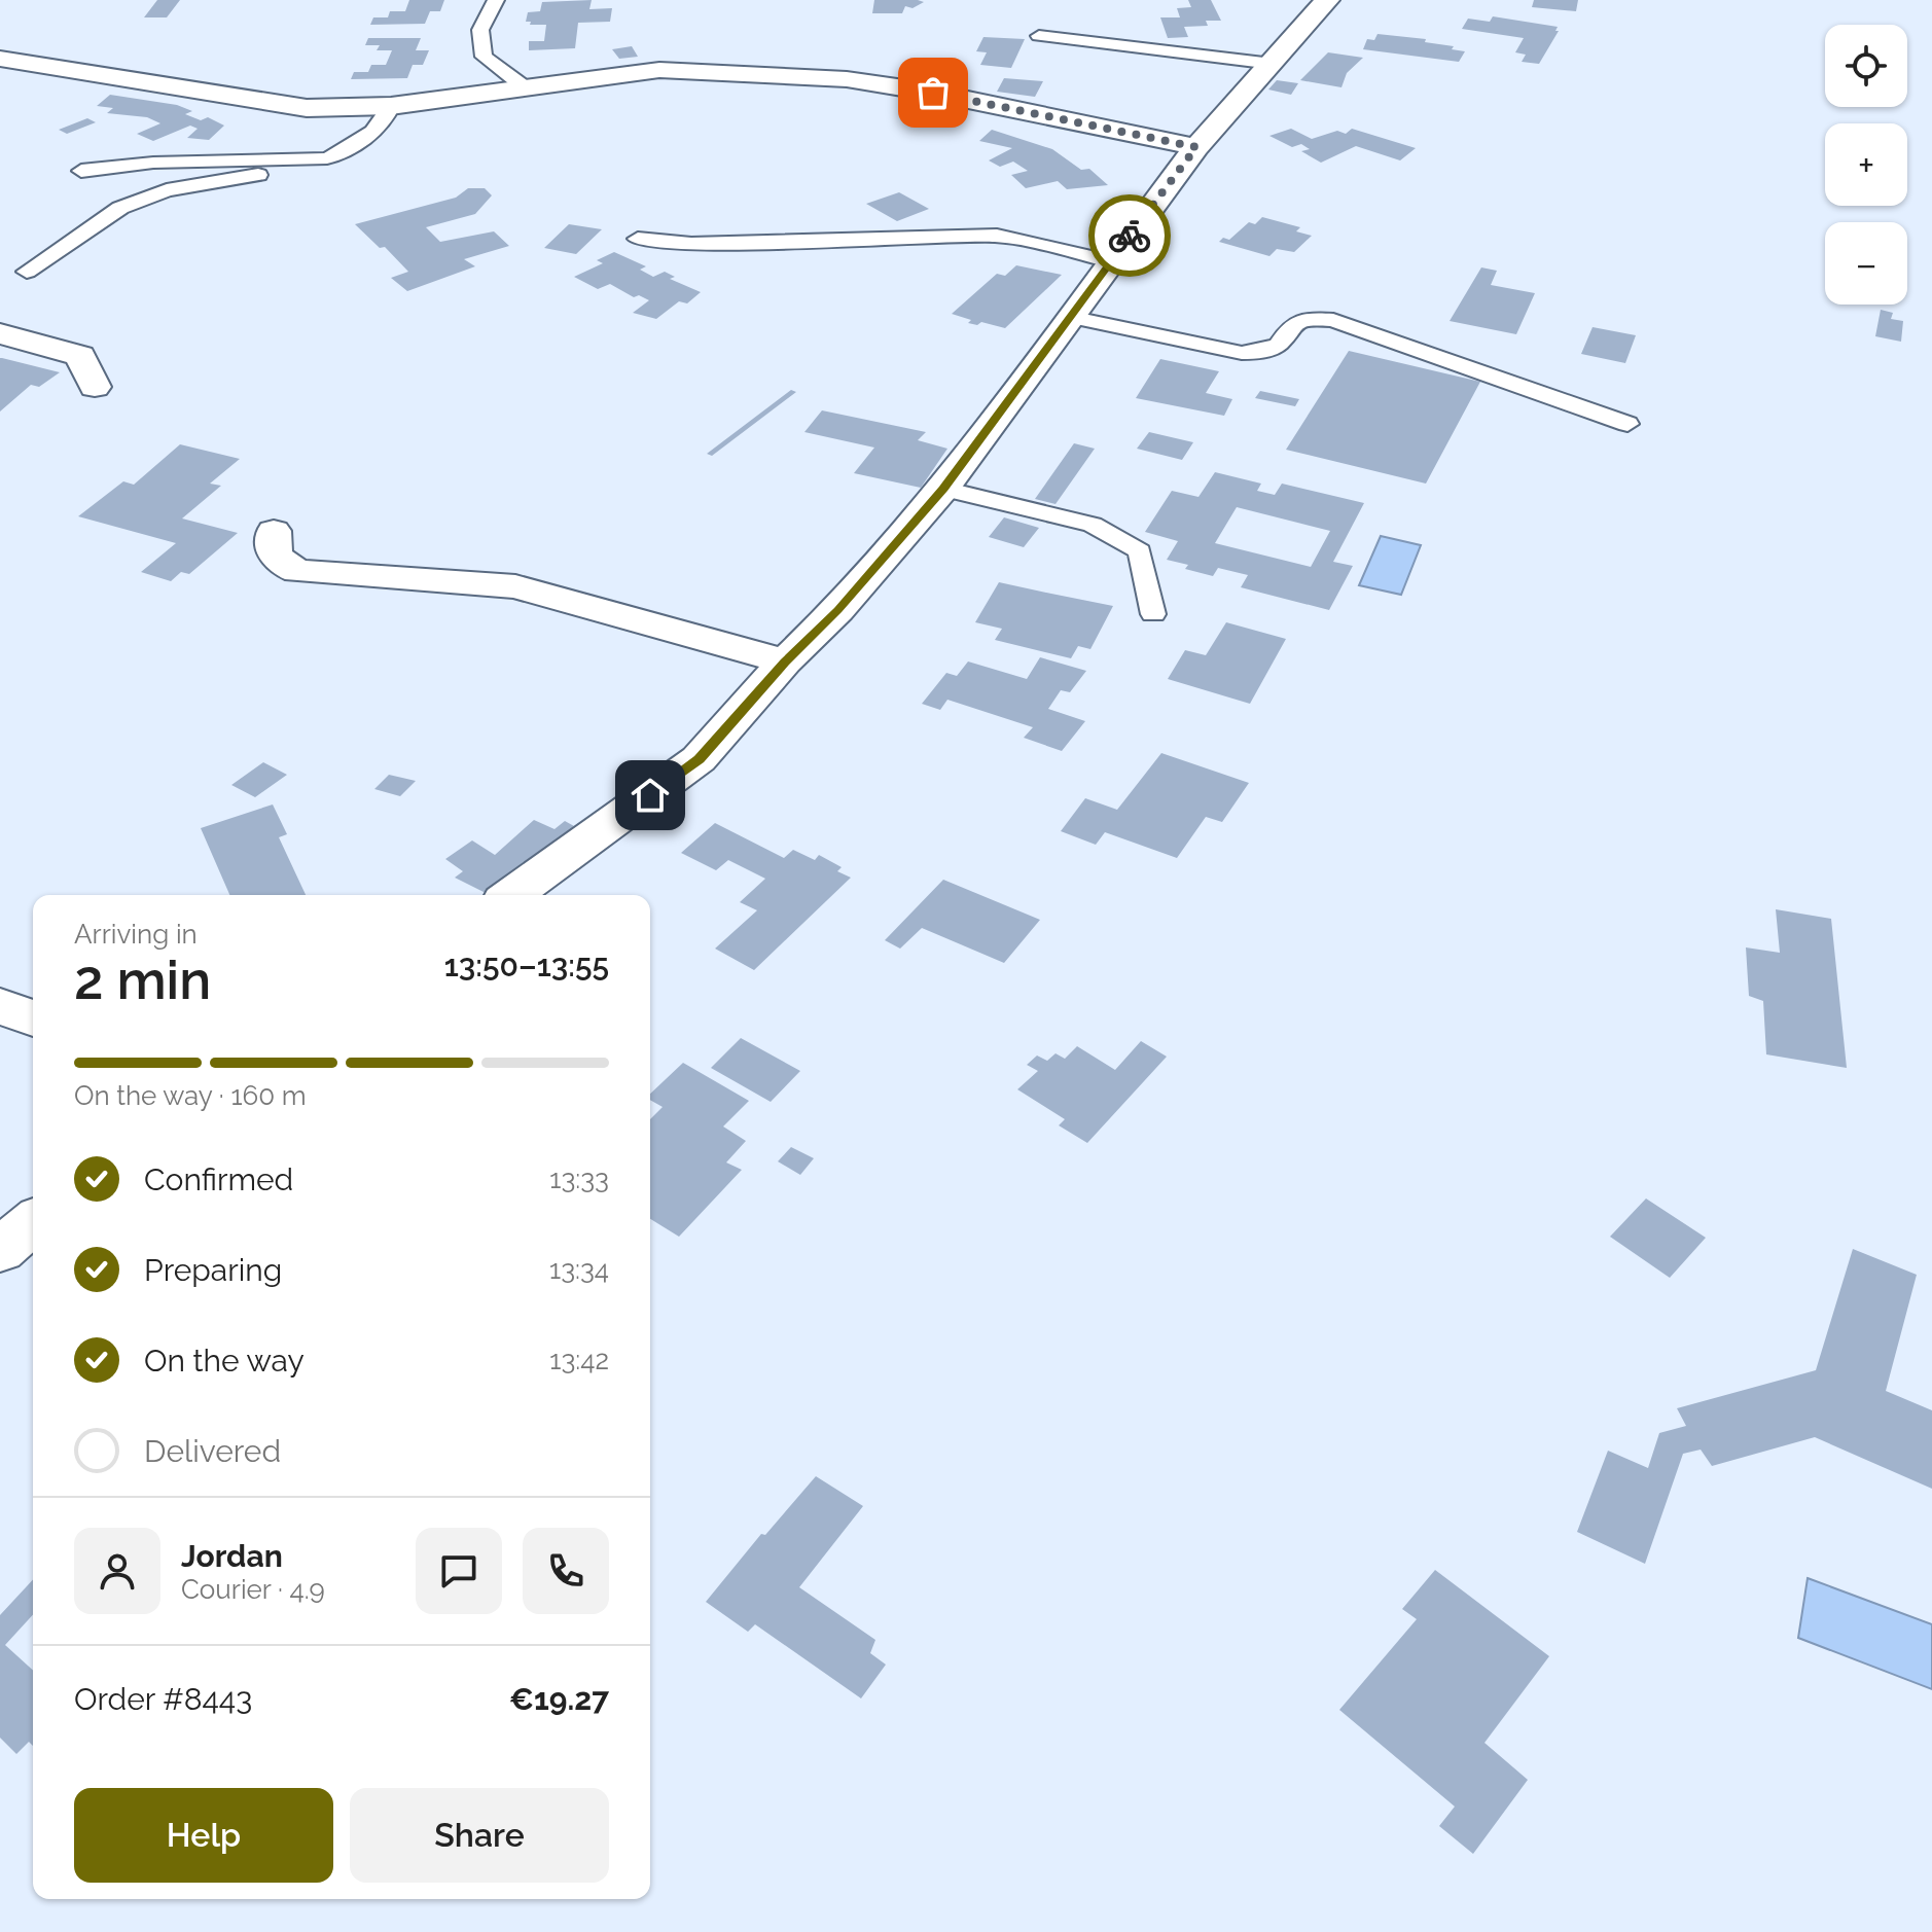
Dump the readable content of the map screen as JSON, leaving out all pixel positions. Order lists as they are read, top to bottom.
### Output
{
  "page": {
    "map_buttons": ["+", "−"],
    "heading": ["2 min", "Arriving in", "13:50–13:55"],
    "panel": [
      "Jordan",
      "Courier · 4.9",
      "Order #8443",
      "€19.27"
    ],
    "bar": "On the way · 160 m",
    "list": [
      ["Confirmed", "13:33"],
      ["Preparing", "13:34"],
      ["On the way", "13:42"],
      "Delivered"
    ],
    "buttons": ["Help", "Share"]
  }
}
